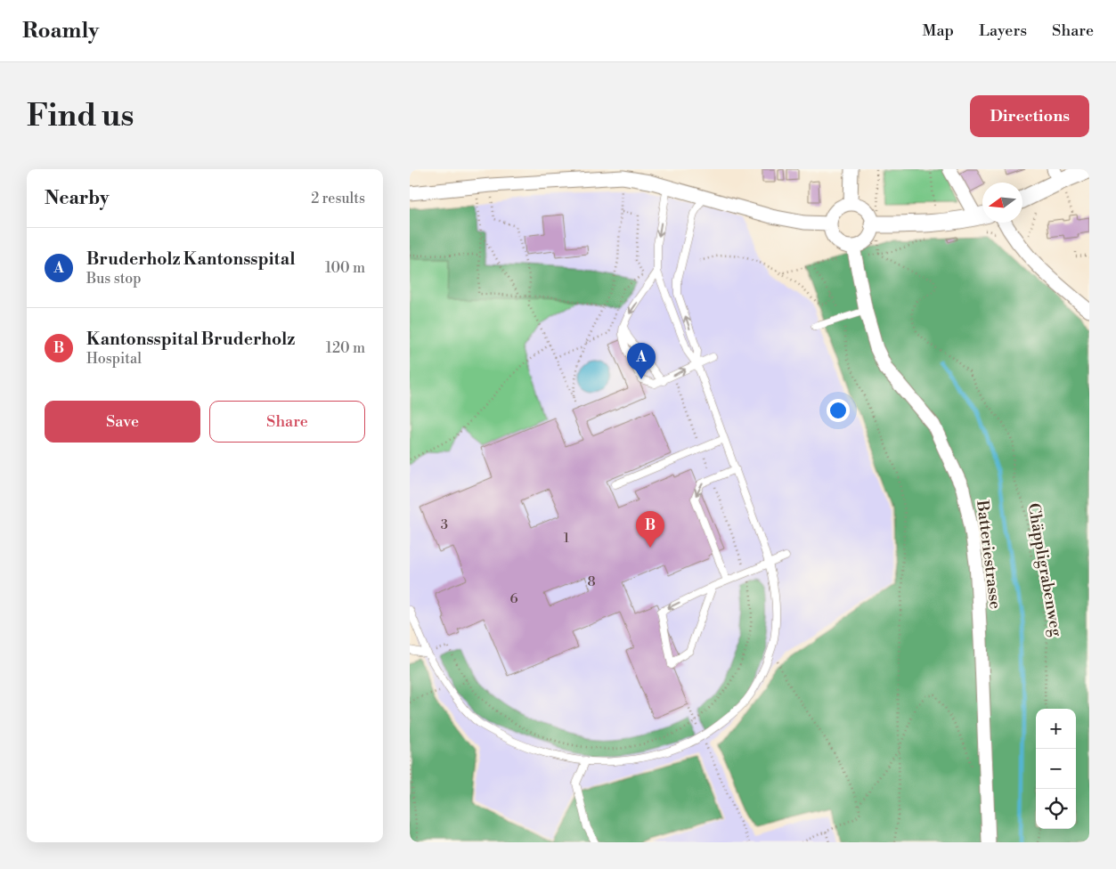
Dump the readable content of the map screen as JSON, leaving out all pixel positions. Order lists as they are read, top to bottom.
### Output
{
  "streets": {
    "street": ["Batteriestrasse"],
    "path": ["Chäppligrabenweg"]
  },
  "house_numbers": [
    "3",
    "1",
    "8",
    "6"
  ],
  "north": "left",
  "page": {
    "header": "Roamly",
    "nav": ["Map", "Layers", "Share"],
    "buttons": [
      "Directions",
      ["Save", "Share"]
    ],
    "title": "Find us",
    "heading": ["Nearby", "2 results"],
    "list": [
      {
        "mark": "A",
        "name": "Bruderholz Kantonsspital",
        "note": "Bus stop",
        "value": "100 m"
      },
      {
        "mark": "B",
        "name": "Kantonsspital Bruderholz",
        "note": "Hospital",
        "value": "120 m"
      }
    ],
    "pins": ["A", "B"],
    "map_buttons": ["+", "−"]
  }
}
